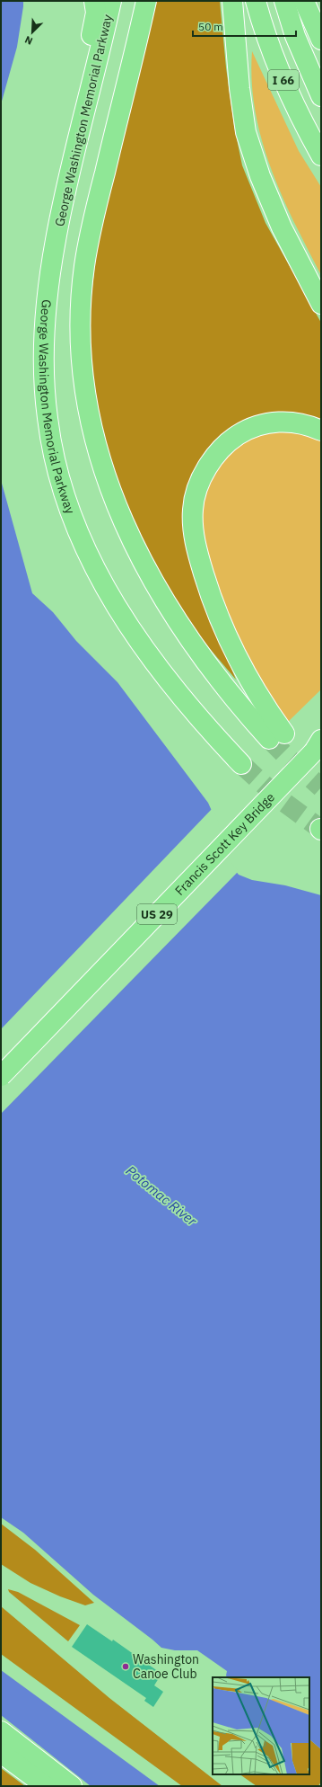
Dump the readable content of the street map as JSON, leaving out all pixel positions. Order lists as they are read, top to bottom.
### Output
{
  "streets": {
    "highway": [
      "I 66",
      "George Washington Memorial Parkway",
      "Francis Scott Key Bridge",
      "US 29"
    ]
  },
  "water": ["Potomac River"],
  "places": ["Washington Canoe Club"],
  "scale_bar": "50 m",
  "north": "bottom left"
}
